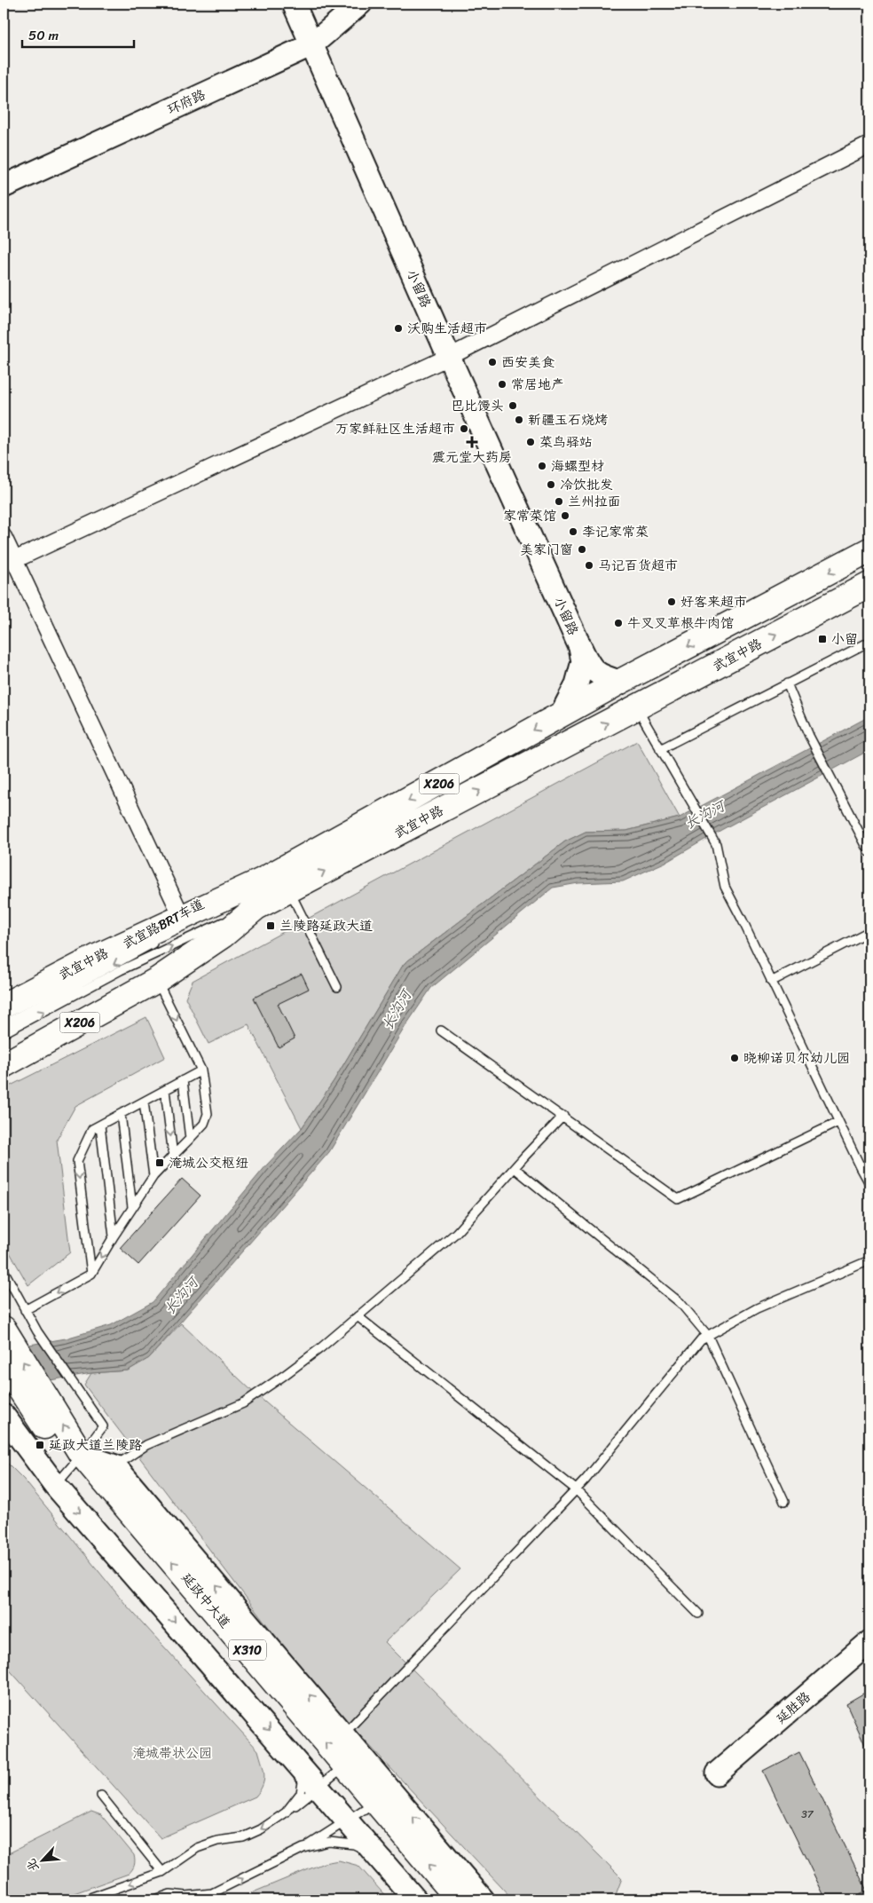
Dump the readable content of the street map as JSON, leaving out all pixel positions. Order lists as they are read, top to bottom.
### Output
{
  "streets": {
    "main road": [
      "武宜中路",
      "X206",
      "延政中大道",
      "X310"
    ],
    "street": ["环府路", "小留路", "延胜路"],
    "lane": ["武宜路BRT车道"]
  },
  "crossings": [
    ["环府路", "小留路"],
    ["小留路", "武宜中路"],
    ["武宜中路", "武宜路BRT车道"]
  ],
  "water": ["长沟河"],
  "parks": ["淹城带状公园"],
  "places": {
    "other": [
      "沃购生活超市",
      "西安美食",
      "常居地产",
      "巴比馒头",
      "新疆玉石烧烤",
      "万家鲜社区生活超市",
      "菜鸟驿站",
      "海螺型材",
      "冷饮批发",
      "兰州拉面",
      "家常菜馆",
      "李记家常菜",
      "美家门窗",
      "马记百货超市",
      "好客来超市",
      "牛叉叉草根牛肉馆",
      "晓柳诺贝尔幼儿园"
    ],
    "health": ["震元堂大药房"],
    "transit": [
      "小留",
      "兰陵路延政大道",
      "淹城公交枢纽",
      "延政大道兰陵路"
    ]
  },
  "house_numbers": ["37"],
  "scale_bar": "50 m",
  "north": "bottom left"
}
